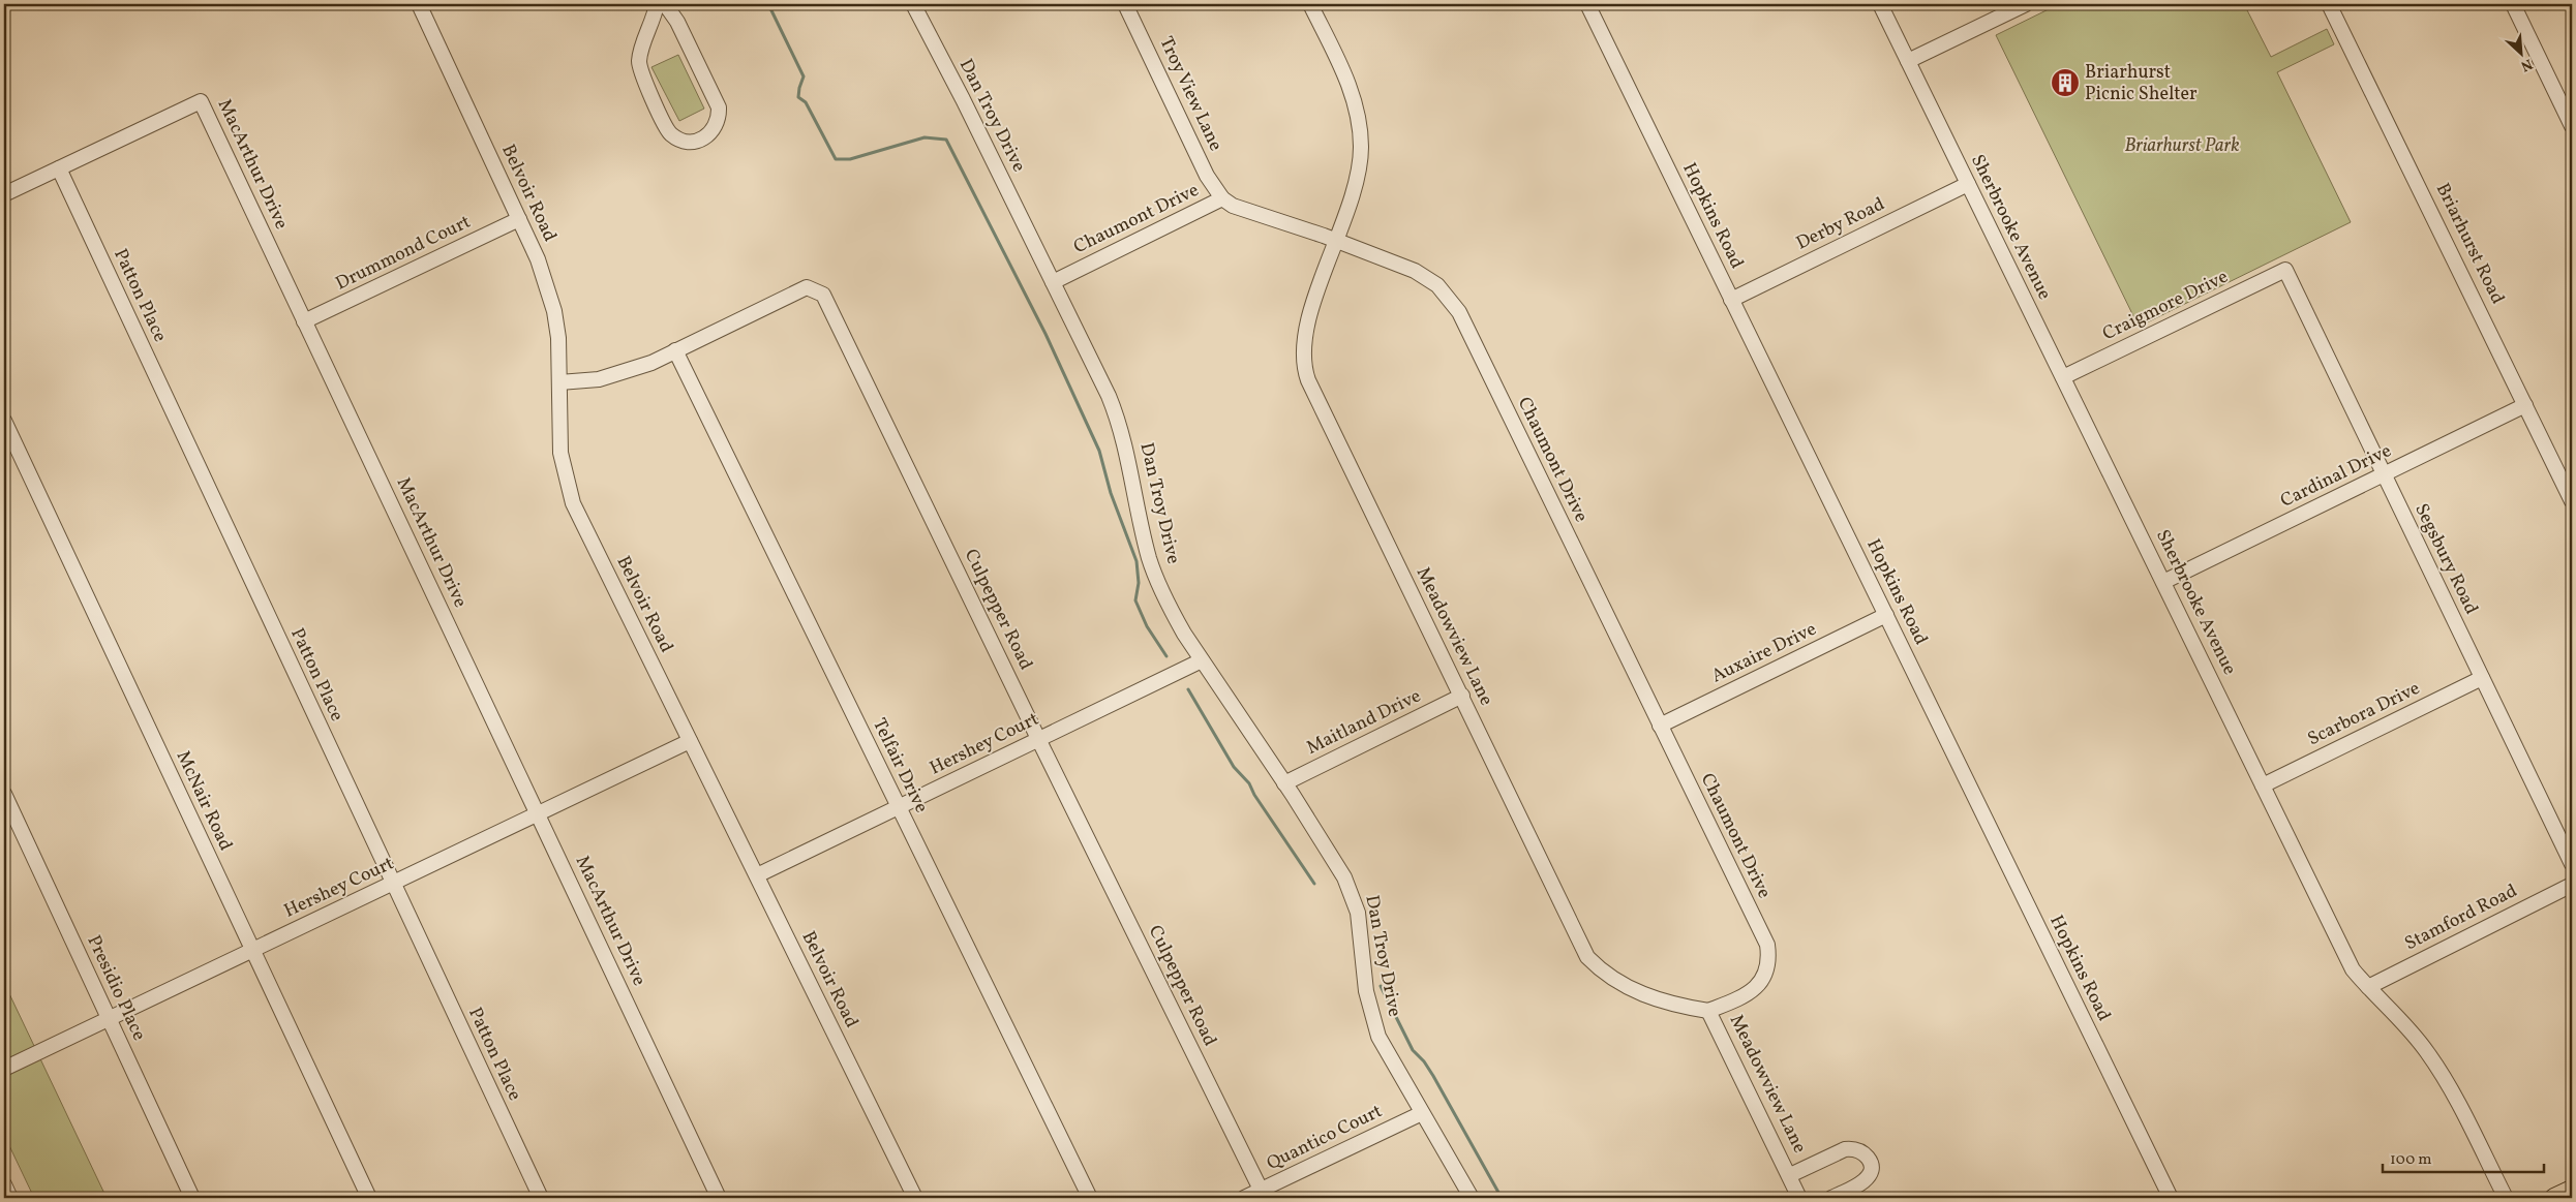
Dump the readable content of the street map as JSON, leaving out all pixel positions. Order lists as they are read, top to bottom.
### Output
{
  "streets": {
    "street": [
      "Troy View Lane",
      "Dan Troy Drive",
      "MacArthur Drive",
      "Belvoir Road",
      "Hopkins Road",
      "Chaumont Drive",
      "Derby Road",
      "Sherbrooke Avenue",
      "Briarhurst Road",
      "Drummond Court",
      "Patton Place",
      "Craigmore Drive",
      "Cardinal Drive",
      "Segsbury Road",
      "Culpepper Road",
      "Meadowview Lane",
      "Auxaire Drive",
      "Scarbora Drive",
      "Maitland Drive",
      "Hershey Court",
      "Telfair Drive",
      "McNair Road",
      "Stamford Road",
      "Presidio Place",
      "Quantico Court"
    ]
  },
  "crossings": [
    ["Troy View Lane", "Chaumont Drive"],
    ["Dan Troy Drive", "Chaumont Drive"],
    ["Dan Troy Drive", "Maitland Drive"],
    ["Dan Troy Drive", "Hershey Court"],
    ["Dan Troy Drive", "Quantico Court"],
    ["MacArthur Drive", "Drummond Court"],
    ["MacArthur Drive", "Patton Place"],
    ["MacArthur Drive", "Hershey Court"],
    ["Belvoir Road", "Drummond Court"],
    ["Belvoir Road", "Culpepper Road"],
    ["Belvoir Road", "Hershey Court"],
    ["Hopkins Road", "Derby Road"],
    ["Hopkins Road", "Auxaire Drive"],
    ["Chaumont Drive", "Meadowview Lane"],
    ["Chaumont Drive", "Auxaire Drive"],
    ["Derby Road", "Sherbrooke Avenue"],
    ["Sherbrooke Avenue", "Craigmore Drive"],
    ["Sherbrooke Avenue", "Cardinal Drive"],
    ["Sherbrooke Avenue", "Scarbora Drive"],
    ["Sherbrooke Avenue", "Stamford Road"],
    ["Briarhurst Road", "Cardinal Drive"],
    ["Patton Place", "Hershey Court"],
    ["Craigmore Drive", "Segsbury Road"],
    ["Cardinal Drive", "Segsbury Road"],
    ["Segsbury Road", "Scarbora Drive"],
    ["Culpepper Road", "Hershey Court"],
    ["Culpepper Road", "Telfair Drive"],
    ["Culpepper Road", "Quantico Court"],
    ["Meadowview Lane", "Maitland Drive"],
    ["Hershey Court", "Telfair Drive"],
    ["Hershey Court", "McNair Road"],
    ["Hershey Court", "Presidio Place"]
  ],
  "parks": ["Briarhurst Park"],
  "places": {
    "building": ["Briarhurst Picnic Shelter"]
  },
  "scale_bar": "100 m",
  "north": "bottom right"
}
